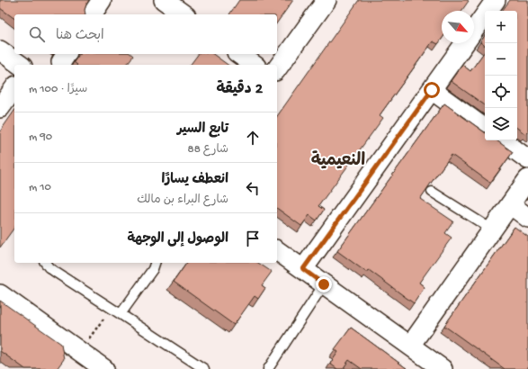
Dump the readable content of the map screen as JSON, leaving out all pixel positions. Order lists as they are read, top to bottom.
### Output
{
  "districts": ["النعيمية"],
  "north": "bottom right",
  "page": {
    "map_buttons": ["+", "−"],
    "search": "ابحث هنا",
    "heading": ["2 دقيقة", "سيرًا · 100 m"],
    "list": [
      ["تابع السير", "شارع 88", "90 m"],
      ["انعطف يسارًا", "شارع البراء بن مالك", "10 m"],
      "الوصول إلى الوجهة"
    ]
  }
}
